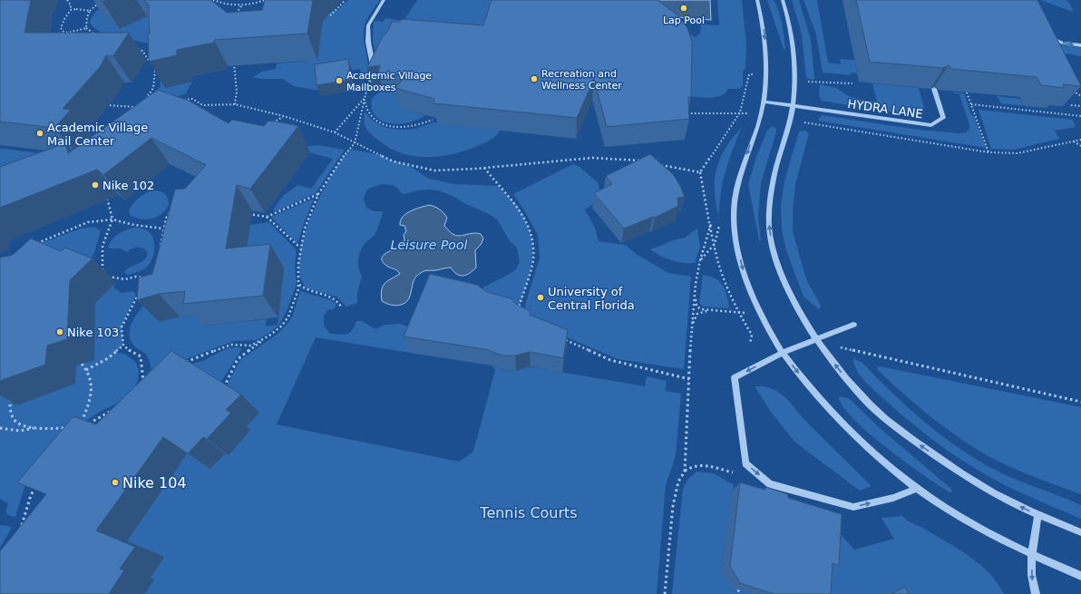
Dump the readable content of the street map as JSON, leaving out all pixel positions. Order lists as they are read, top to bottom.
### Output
{
  "streets": {
    "street": ["HYDRA LANE"]
  },
  "water": ["Leisure Pool"],
  "parks": ["Tennis Courts"],
  "places": [
    "Lap Pool",
    "Recreation and Wellness Center",
    "Academic Village Mailboxes",
    "Academic Village Mail Center",
    "Nike 102",
    "University of Central Florida",
    "Nike 103",
    "Nike 104"
  ]
}
